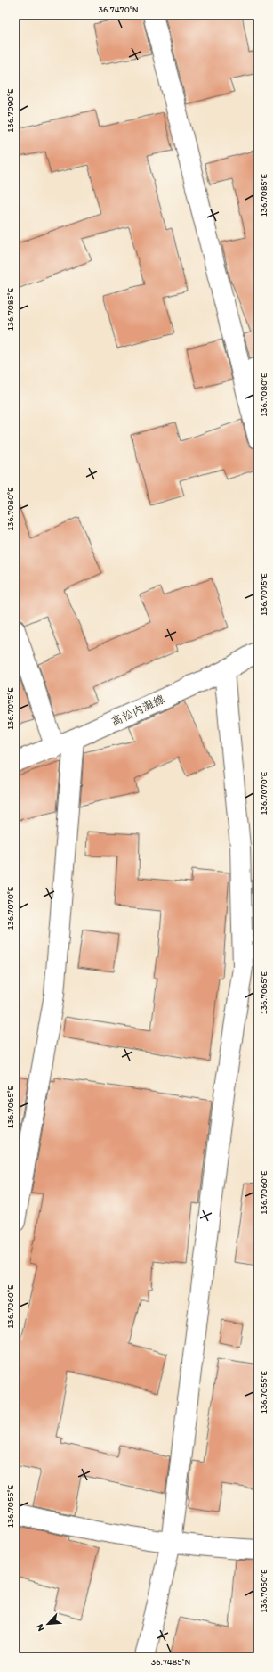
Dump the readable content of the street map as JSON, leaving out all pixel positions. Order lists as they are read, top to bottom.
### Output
{
  "streets": {
    "street": ["高松内灘線"]
  },
  "north": "bottom left",
  "coordinates": [
    "36.7470°N",
    "136.7090°E",
    "136.7085°E",
    "136.7080°E",
    "136.7075°E",
    "136.7070°E",
    "136.7065°E",
    "136.7060°E",
    "136.7055°E",
    "136.7050°E",
    "36.7485°N"
  ]
}
